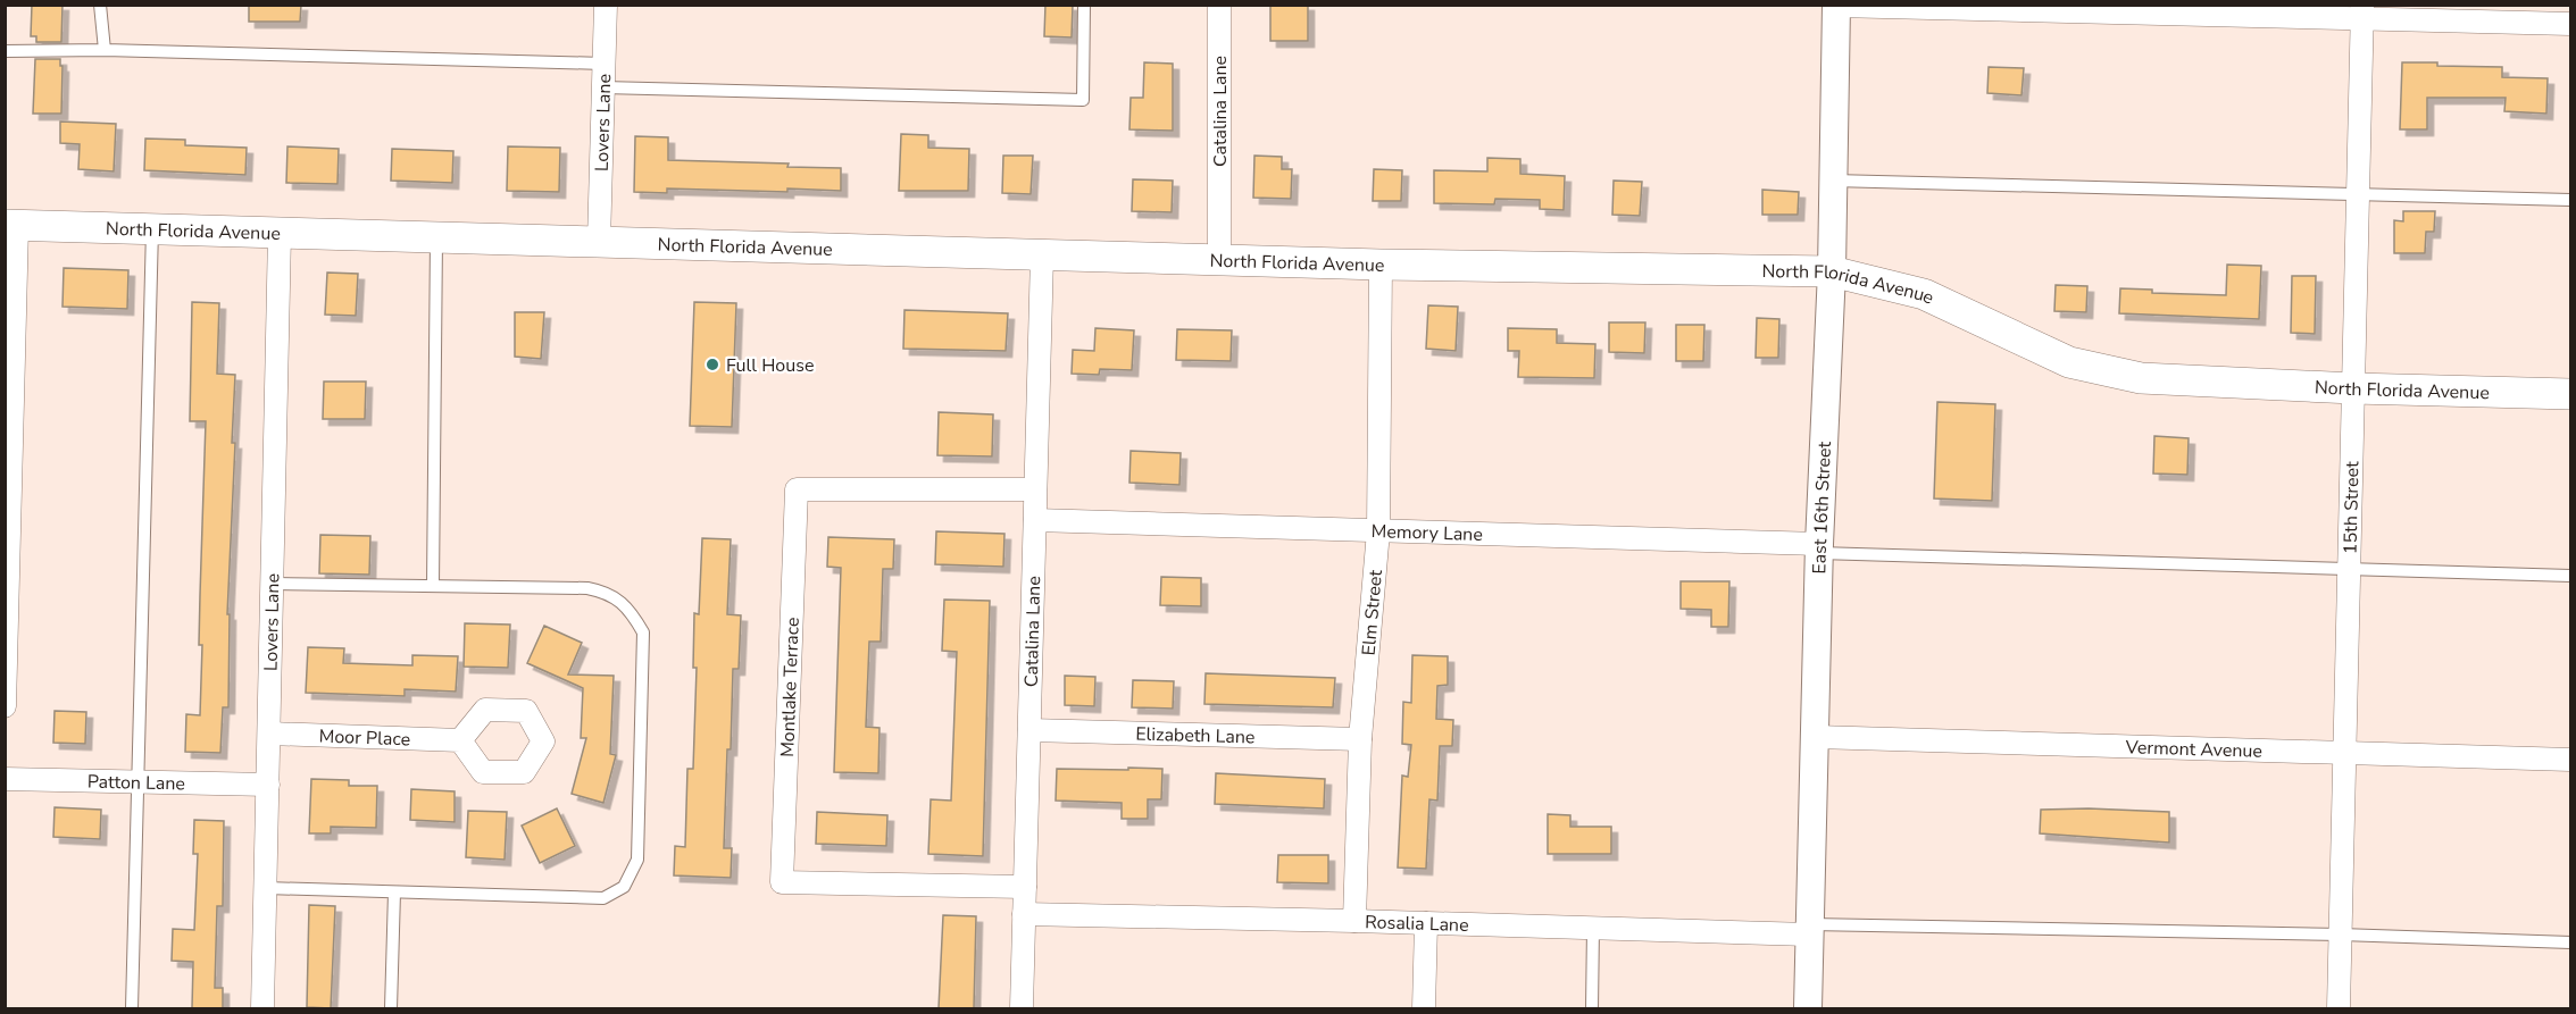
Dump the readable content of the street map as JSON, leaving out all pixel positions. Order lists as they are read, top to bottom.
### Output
{
  "streets": {
    "main road": ["North Florida Avenue"],
    "street": [
      "Catalina Lane",
      "Lovers Lane",
      "East 16th Street",
      "15th Street",
      "Memory Lane",
      "Elm Street",
      "Montlake Terrace",
      "Elizabeth Lane",
      "Moor Place",
      "Vermont Avenue",
      "Patton Lane",
      "Rosalia Lane"
    ]
  },
  "crossings": [
    ["Catalina Lane", "North Florida Avenue"],
    ["Catalina Lane", "Memory Lane"],
    ["Catalina Lane", "Montlake Terrace"],
    ["Catalina Lane", "Elizabeth Lane"],
    ["Catalina Lane", "Rosalia Lane"],
    ["Lovers Lane", "North Florida Avenue"],
    ["Lovers Lane", "Moor Place"],
    ["Lovers Lane", "Patton Lane"],
    ["North Florida Avenue", "East 16th Street"],
    ["North Florida Avenue", "15th Street"],
    ["North Florida Avenue", "Elm Street"],
    ["East 16th Street", "Memory Lane"],
    ["East 16th Street", "Vermont Avenue"],
    ["East 16th Street", "Rosalia Lane"],
    ["15th Street", "Vermont Avenue"],
    ["Memory Lane", "Elm Street"],
    ["Elm Street", "Elizabeth Lane"],
    ["Elm Street", "Rosalia Lane"]
  ],
  "places": ["Full House"]
}
